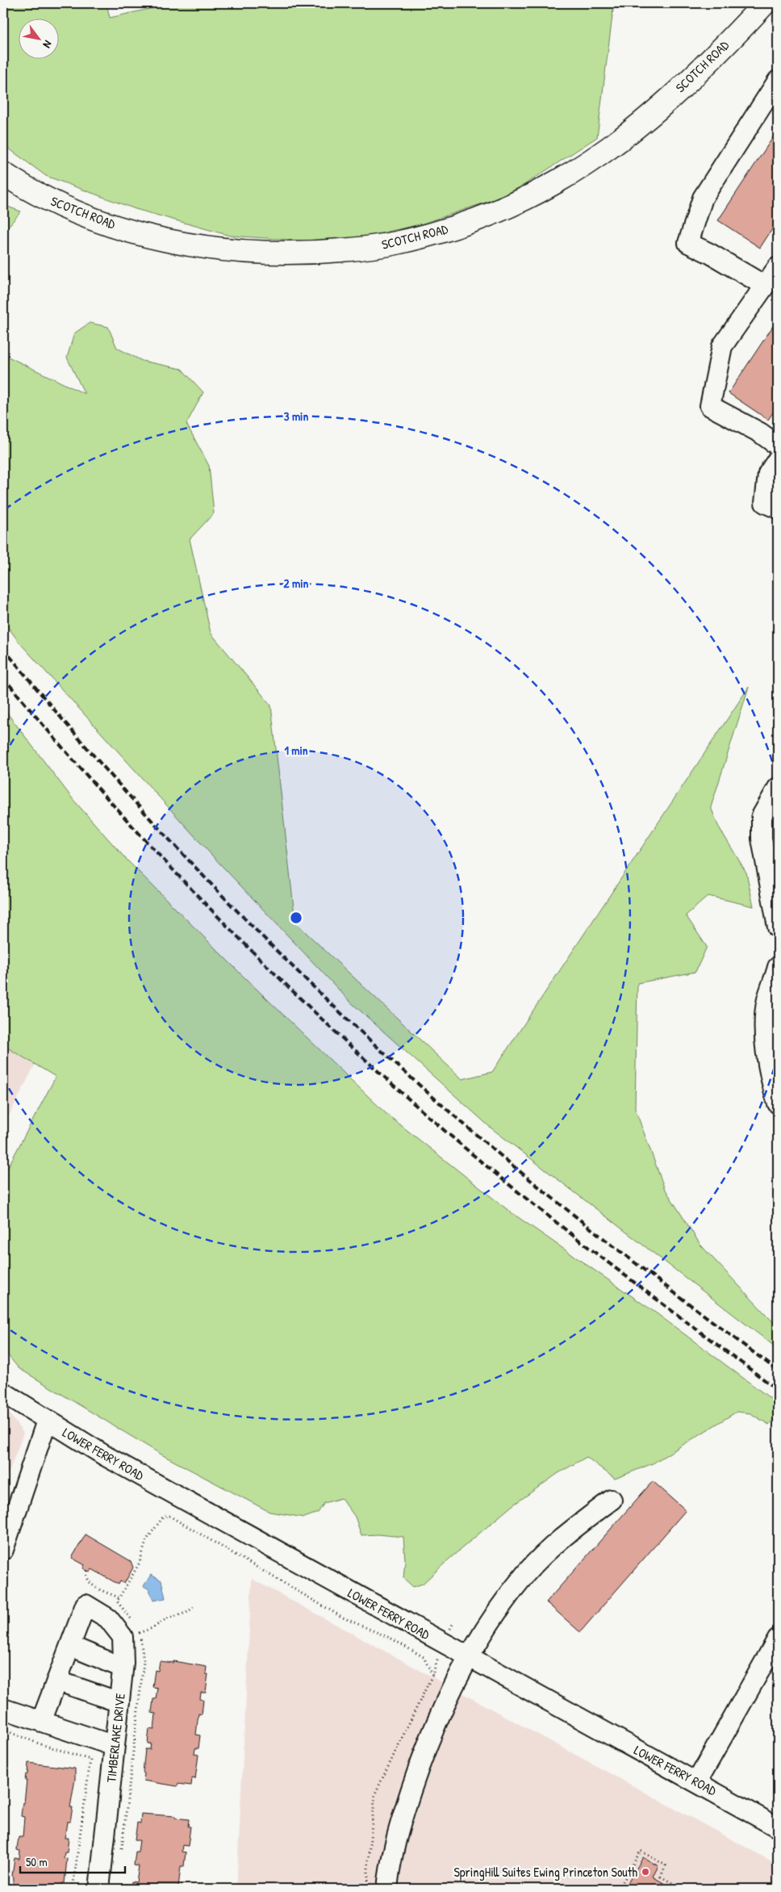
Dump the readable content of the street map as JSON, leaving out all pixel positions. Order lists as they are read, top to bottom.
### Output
{
  "streets": {
    "main road": ["SCOTCH ROAD"],
    "street": ["LOWER FERRY ROAD", "TIMBERLAKE DRIVE"]
  },
  "places": ["SpringHill Suites Ewing Princeton South"],
  "scale_bar": "50 m",
  "north": "bottom right",
  "rings": ["3 min", "2 min", "1 min"]
}
